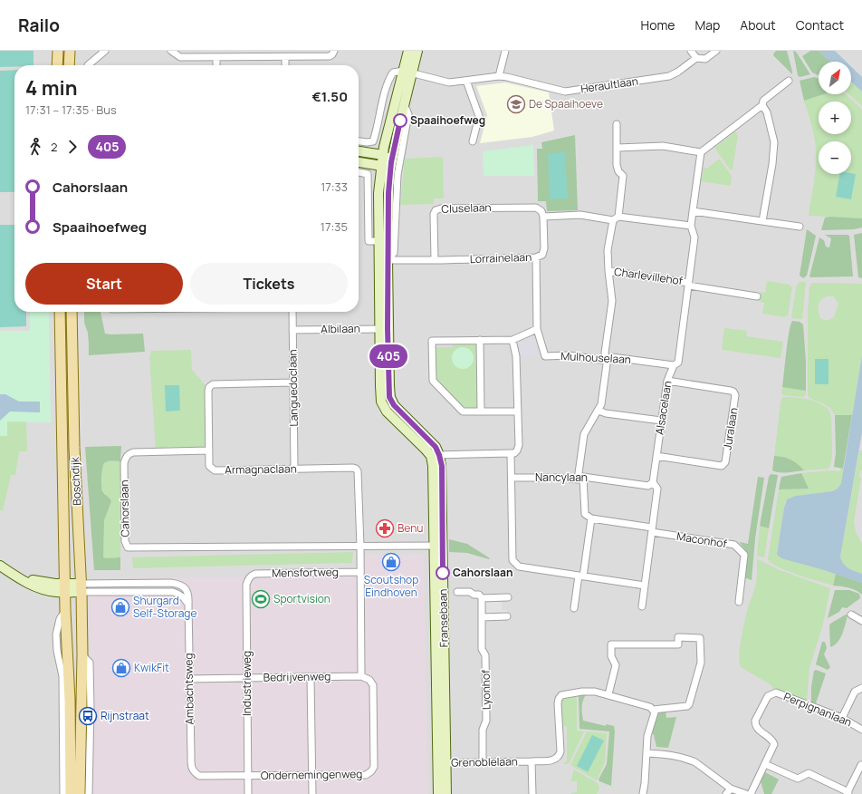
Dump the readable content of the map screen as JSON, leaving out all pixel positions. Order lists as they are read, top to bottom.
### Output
{
  "streets": {
    "main road": ["Boschdijk"],
    "street": [
      "Heraultlaan",
      "Cluselaan",
      "Lorrainelaan",
      "Charlevillehof",
      "Albilaan",
      "Mulhouselaan",
      "Languedoclaan",
      "Alsacelaan",
      "Juralaan",
      "Armagnaclaan",
      "Nancylaan",
      "Cahorslaan",
      "Maconhof",
      "Mensfortweg",
      "Fransebaan",
      "Bedrijvenweg",
      "Industrieweg",
      "Ambachtsweg",
      "Lyonhof",
      "Perpignanlaan",
      "Grenoblelaan",
      "Ondernemingenweg"
    ]
  },
  "crossings": [
    ["Heraultlaan", "Fransebaan"],
    ["Cluselaan", "Lorrainelaan"],
    ["Lorrainelaan", "Fransebaan"],
    ["Charlevillehof", "Mulhouselaan"],
    ["Charlevillehof", "Alsacelaan"],
    ["Charlevillehof", "Nancylaan"],
    ["Albilaan", "Languedoclaan"],
    ["Albilaan", "Fransebaan"],
    ["Mulhouselaan", "Alsacelaan"],
    ["Languedoclaan", "Armagnaclaan"],
    ["Alsacelaan", "Juralaan"],
    ["Alsacelaan", "Nancylaan"],
    ["Alsacelaan", "Maconhof"],
    ["Armagnaclaan", "Cahorslaan"],
    ["Boschdijk", "Ambachtsweg"],
    ["Cahorslaan", "Fransebaan"],
    ["Mensfortweg", "Industrieweg"],
    ["Fransebaan", "Grenoblelaan"],
    ["Bedrijvenweg", "Industrieweg"],
    ["Bedrijvenweg", "Ambachtsweg"],
    ["Bedrijvenweg", "Ondernemingenweg"],
    ["Industrieweg", "Ondernemingenweg"],
    ["Ambachtsweg", "Ondernemingenweg"],
    ["Lyonhof", "Grenoblelaan"]
  ],
  "places": {
    "school or university": ["De Spaaihoeve"],
    "other": ["Spaaihoefweg", "Cahorslaan"],
    "pharmacy": ["Benu"],
    "shop": ["Scoutshop Eindhoven", "Shurgard Self-Storage", "KwikFit"],
    "sports": ["Sportvision"],
    "bus stop": ["Rijnstraat"]
  },
  "lines": ["bus line 405"],
  "north": "top right",
  "page": {
    "header": "Railo",
    "nav": [
      "Home",
      "Map",
      "About",
      "Contact"
    ],
    "on_map": "405",
    "map_buttons": ["+", "−"],
    "heading": ["4 min", "17:31 – 17:35 · Bus", "€1.50"],
    "legs": ["2", "405"],
    "list": [
      {
        "name": "Cahorslaan",
        "value": "17:33"
      },
      {
        "name": "Spaaihoefweg",
        "value": "17:35"
      }
    ],
    "buttons": ["Start", "Tickets"]
  }
}
